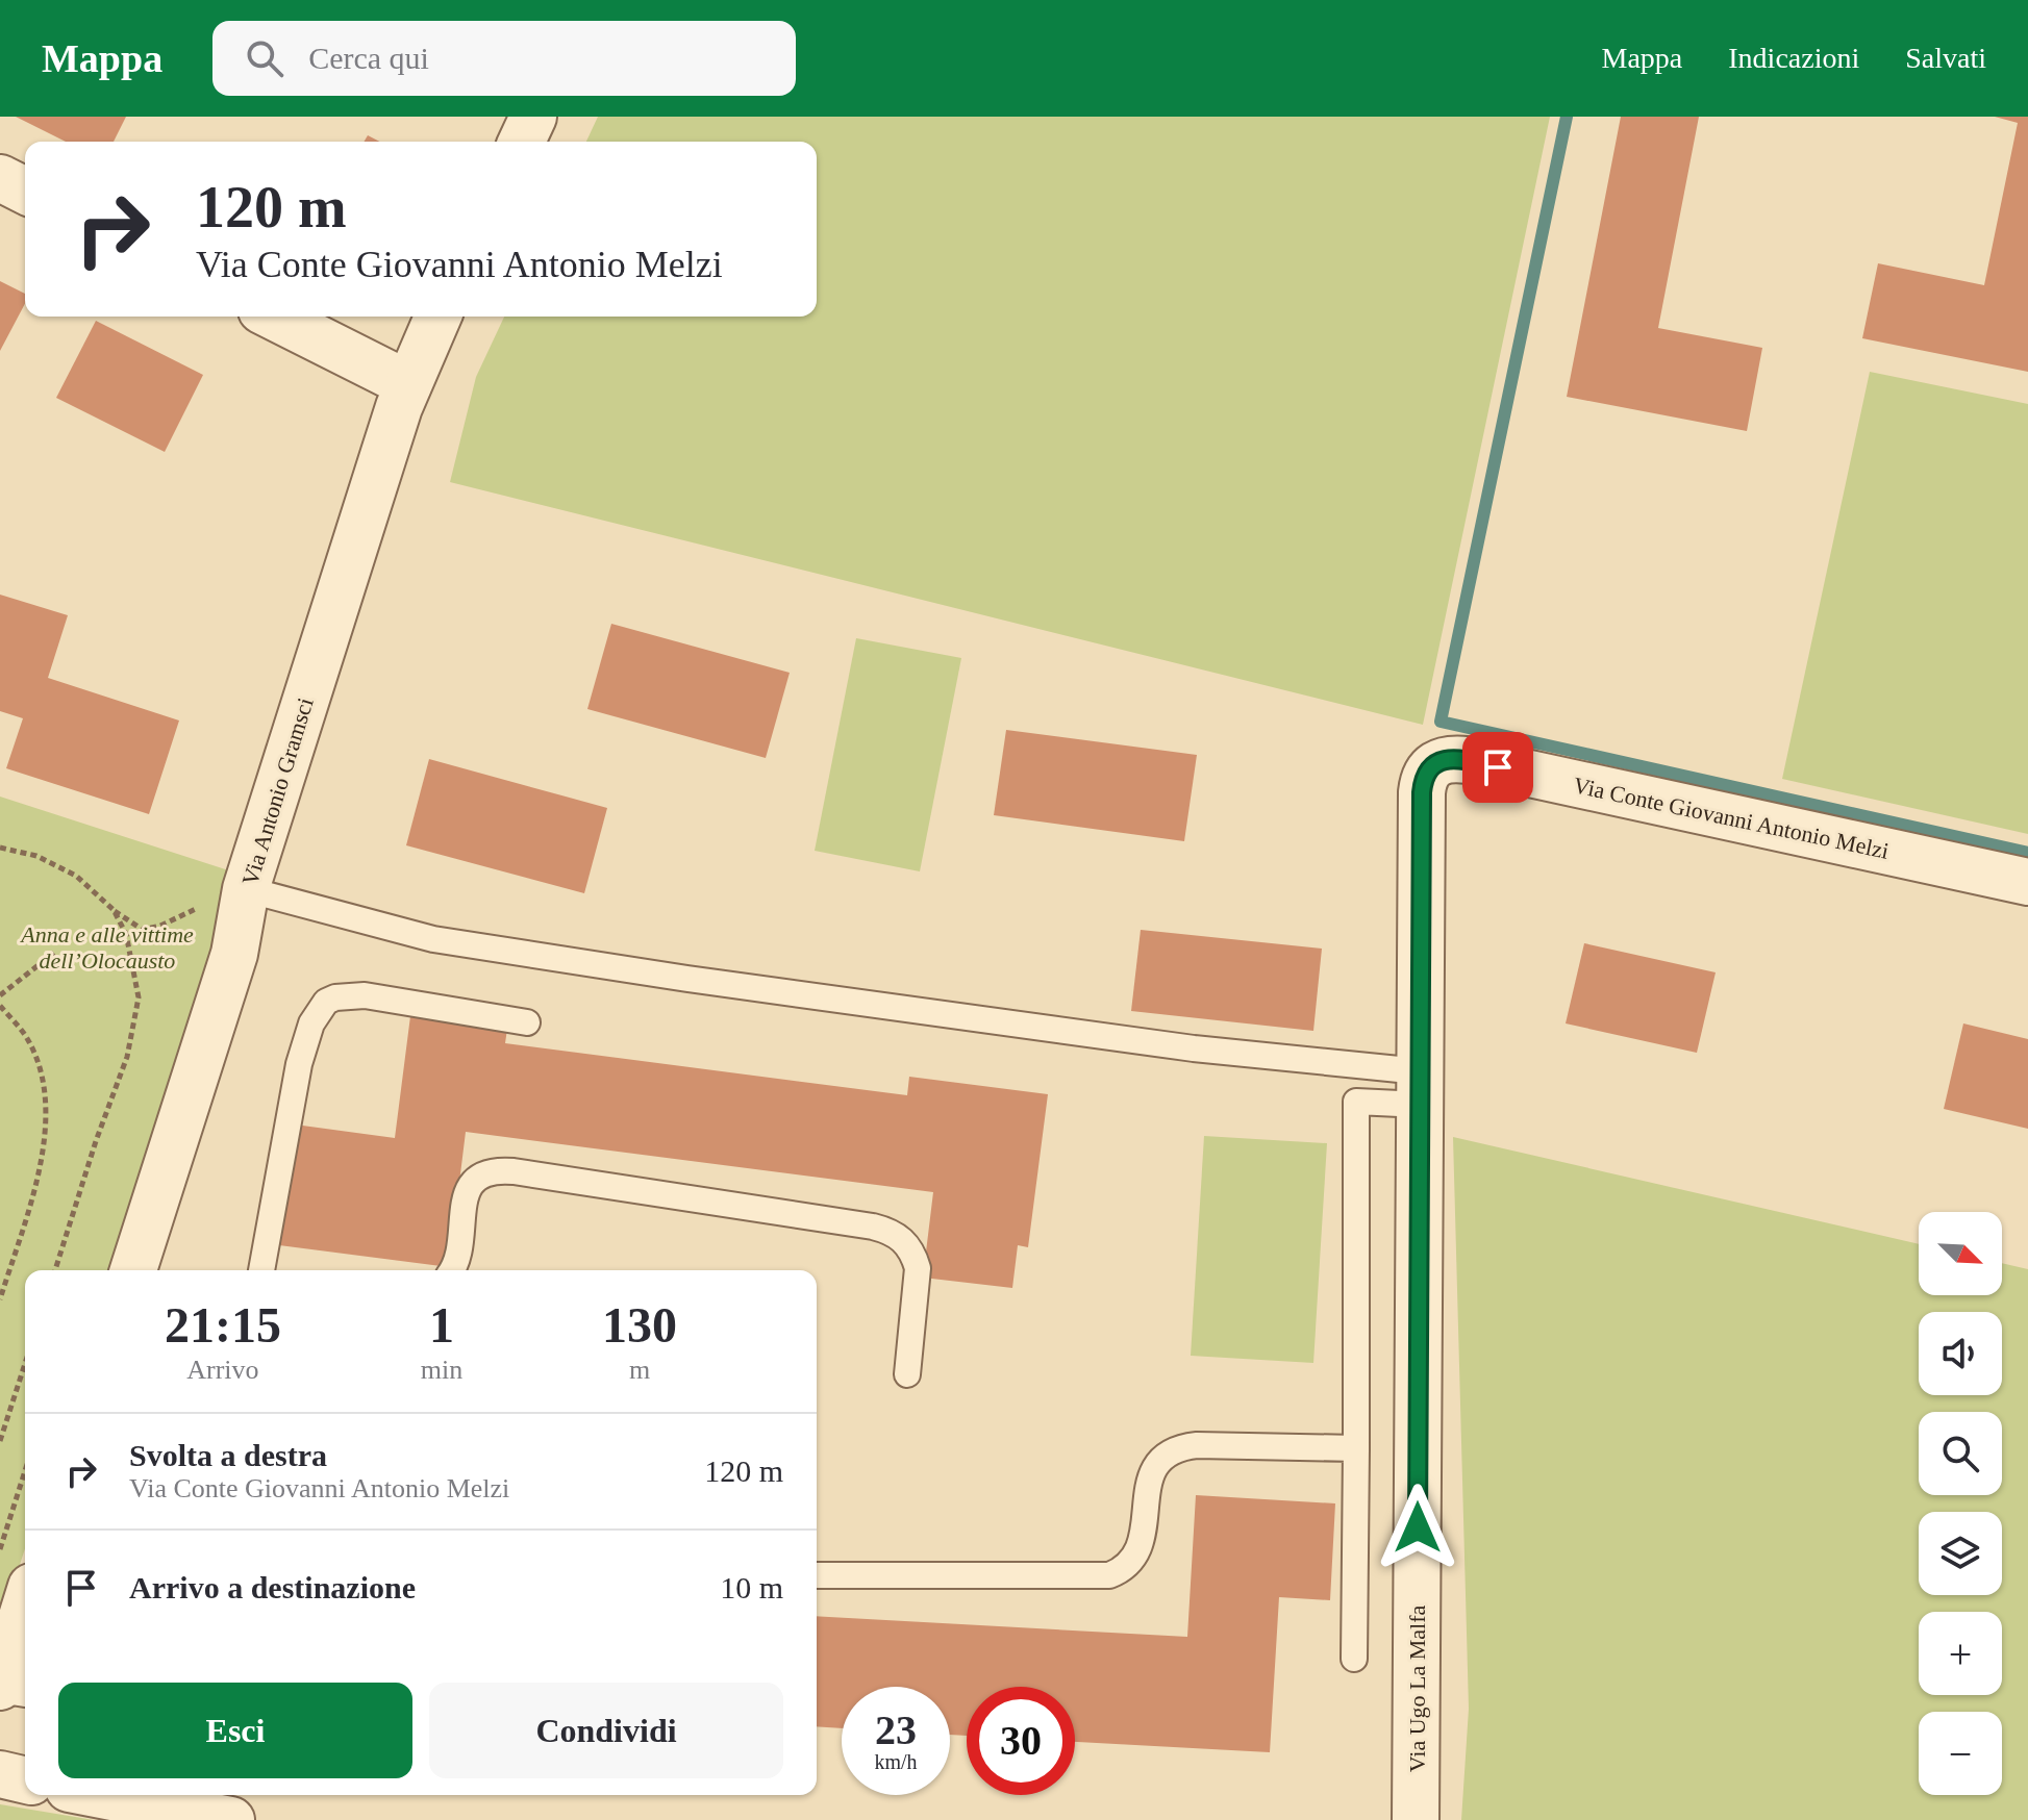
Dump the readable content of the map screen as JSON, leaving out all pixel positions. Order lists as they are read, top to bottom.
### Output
{
  "streets": {
    "street": ["Via Antonio Gramsci", "Via Conte Giovanni Antonio Melzi", "Via Ugo La Malfa"]
  },
  "crossings": [
    ["Via Conte Giovanni Antonio Melzi", "Via Ugo La Malfa"]
  ],
  "parks": ["Anna e alle vittime dell’Olocausto"],
  "north": "bottom right",
  "page": {
    "header": "Mappa",
    "search": "Cerca qui",
    "nav": ["Mappa", "Indicazioni", "Salvati"],
    "turn": ["120 m", "Via Conte Giovanni Antonio Melzi"],
    "map_buttons": ["+", "−"],
    "eta": [
      "21:15",
      "Arrivo",
      "1",
      "min",
      "130",
      "m"
    ],
    "list": [
      {
        "name": "Svolta a destra",
        "note": "Via Conte Giovanni Antonio Melzi",
        "value": "120 m"
      },
      {
        "name": "Arrivo a destinazione",
        "value": "10 m"
      }
    ],
    "buttons": ["Esci", "Condividi"],
    "speed": "23 km/h",
    "limit": "30"
  }
}
